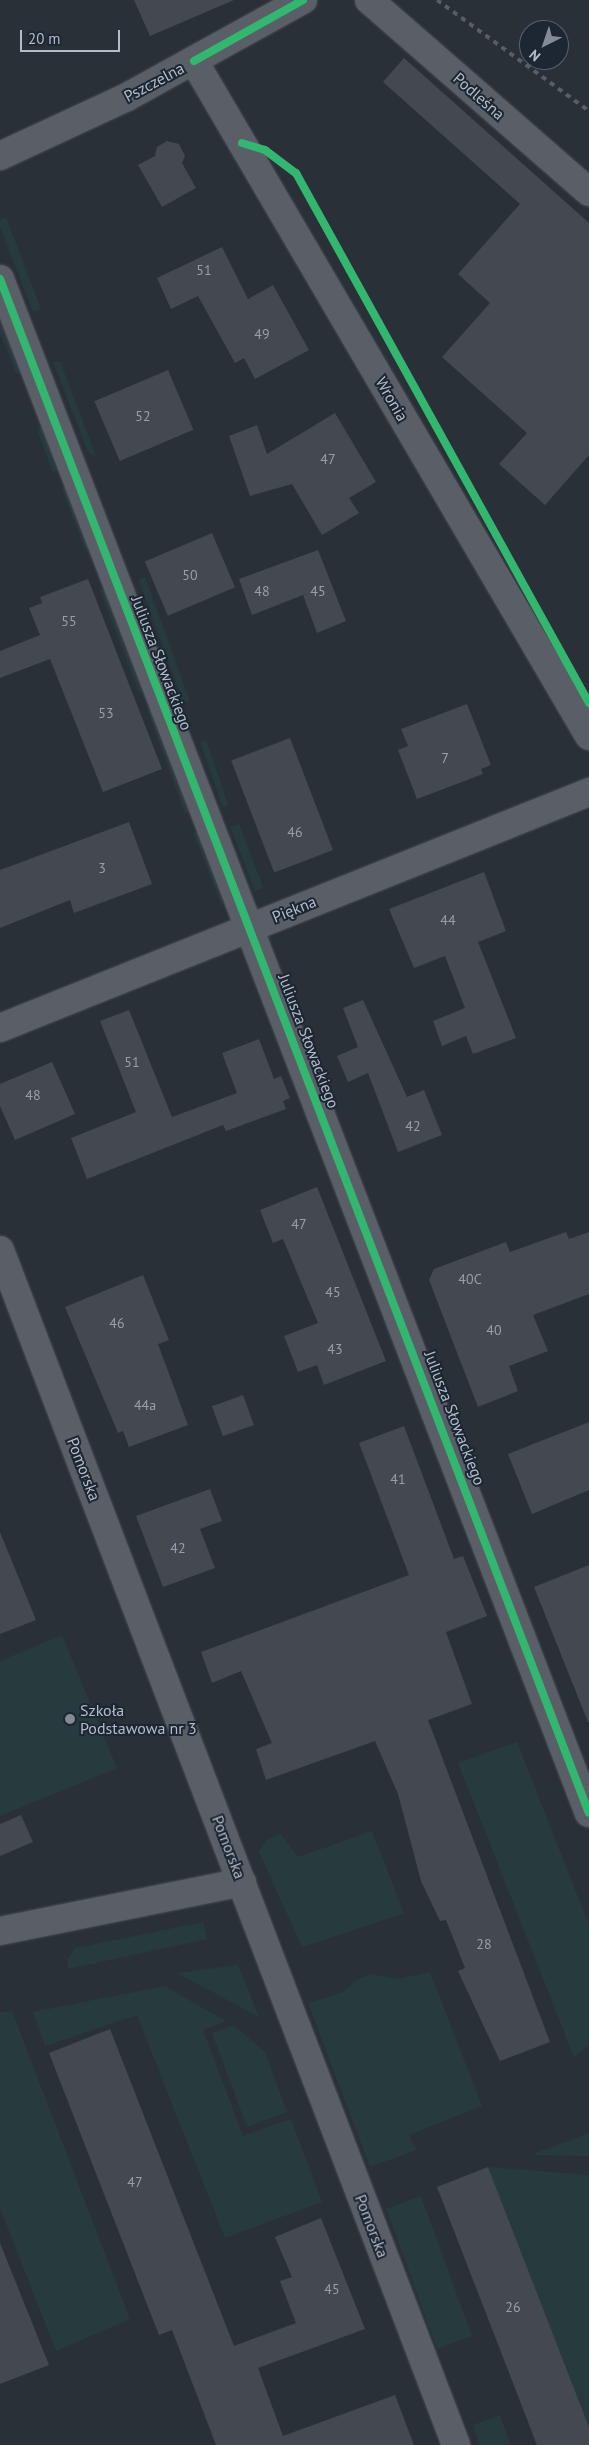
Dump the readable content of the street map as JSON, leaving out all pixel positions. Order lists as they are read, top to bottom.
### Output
{
  "streets": {
    "street": [
      "Pszczelna",
      "Podleśna",
      "Wronia",
      "Juliusza Słowackiego",
      "Piękna",
      "Pomorska"
    ]
  },
  "crossings": [
    ["Pszczelna", "Wronia"],
    ["Juliusza Słowackiego", "Piękna"]
  ],
  "places": ["Szkoła Podstawowa nr 3"],
  "house_numbers": [
    "51",
    "49",
    "52",
    "47",
    "50",
    "48",
    "45",
    "55",
    "53",
    "7",
    "46",
    "3",
    "44",
    "51",
    "48",
    "42",
    "47",
    "40C",
    "45",
    "46",
    "40",
    "43",
    "44a",
    "41",
    "42",
    "28",
    "47",
    "45",
    "26"
  ],
  "scale_bar": "20 m",
  "north": "bottom left"
}
